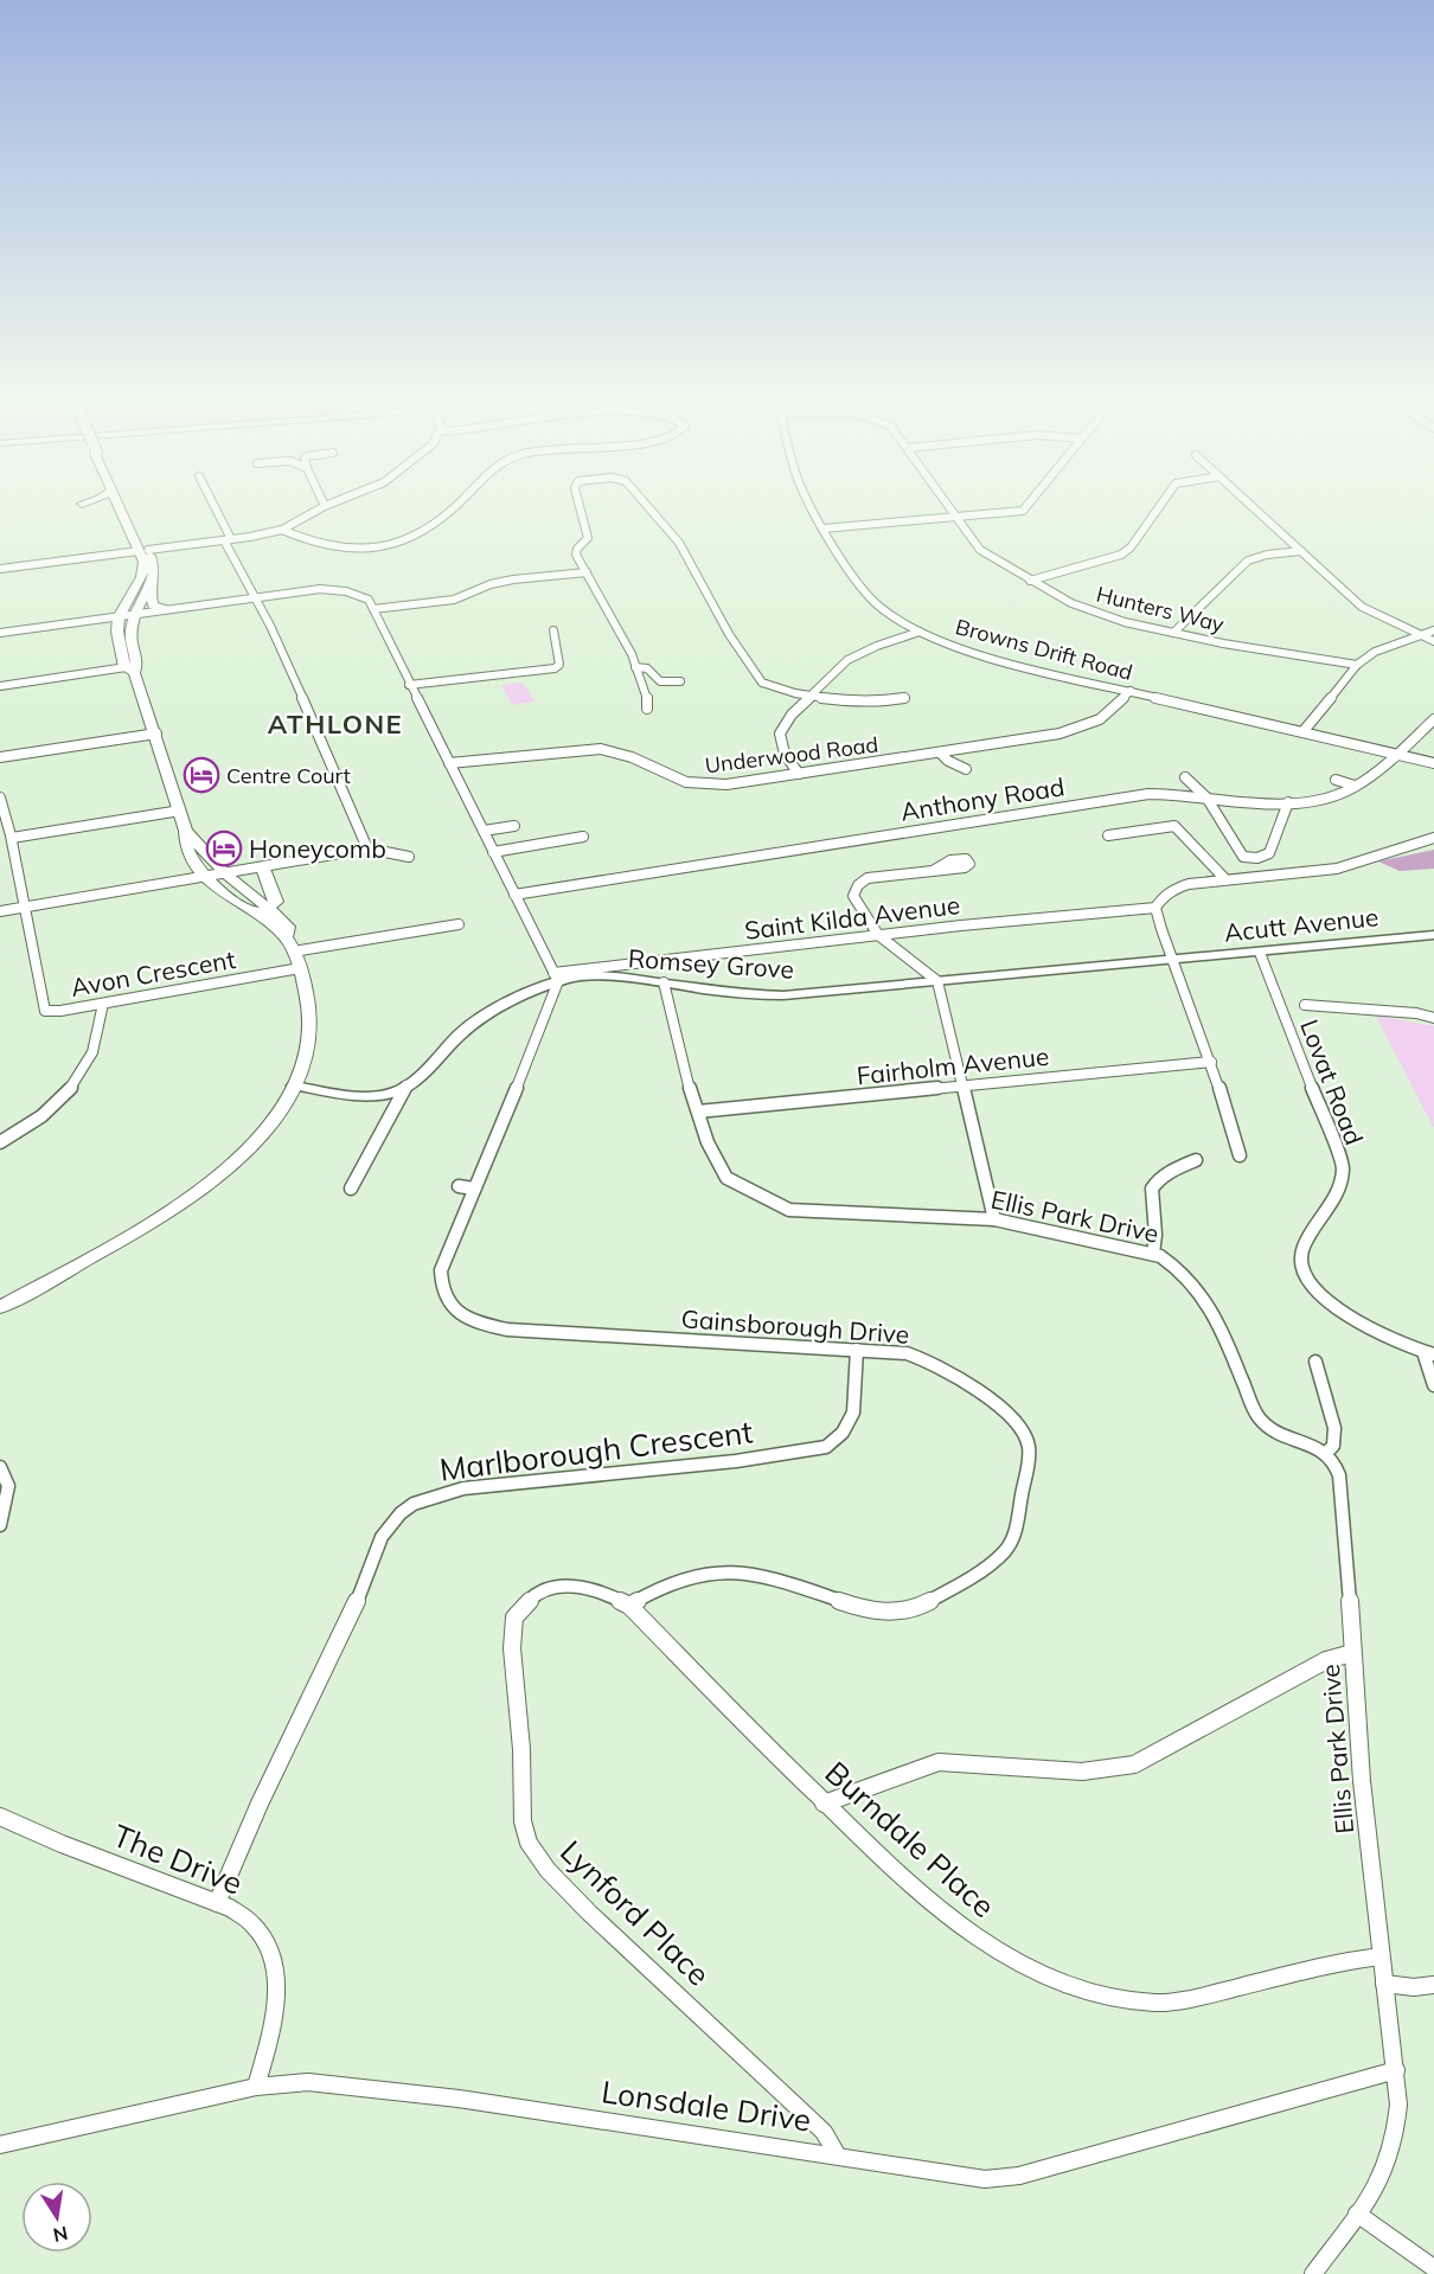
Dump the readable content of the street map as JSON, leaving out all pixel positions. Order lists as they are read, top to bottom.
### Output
{
  "streets": {
    "street": [
      "Hunters Way",
      "Browns Drift Road",
      "Underwood Road",
      "Anthony Road",
      "Saint Kilda Avenue",
      "Acutt Avenue",
      "Romsey Grove",
      "Avon Crescent",
      "Fairholm Avenue",
      "Lovat Road",
      "Ellis Park Drive",
      "Gainsborough Drive",
      "Marlborough Crescent",
      "Burndale Place",
      "The Drive",
      "Lynford Place",
      "Lonsdale Drive"
    ]
  },
  "crossings": [
    ["Browns Drift Road", "Underwood Road"],
    ["Browns Drift Road", "Anthony Road"],
    ["Saint Kilda Avenue", "Romsey Grove"],
    ["Saint Kilda Avenue", "Gainsborough Drive"],
    ["Acutt Avenue", "Romsey Grove"],
    ["Acutt Avenue", "Lovat Road"],
    ["Romsey Grove", "Ellis Park Drive"],
    ["Romsey Grove", "Gainsborough Drive"],
    ["Fairholm Avenue", "Ellis Park Drive"],
    ["Ellis Park Drive", "Burndale Place"],
    ["Ellis Park Drive", "Lonsdale Drive"],
    ["Gainsborough Drive", "Marlborough Crescent"],
    ["Gainsborough Drive", "Burndale Place"],
    ["Gainsborough Drive", "Lynford Place"],
    ["Marlborough Crescent", "The Drive"],
    ["Burndale Place", "Lynford Place"],
    ["The Drive", "Lonsdale Drive"],
    ["Lynford Place", "Lonsdale Drive"]
  ],
  "districts": ["ATHLONE"],
  "places": {
    "hotel": ["Centre Court", "Honeycomb"]
  },
  "north": "bottom"
}
